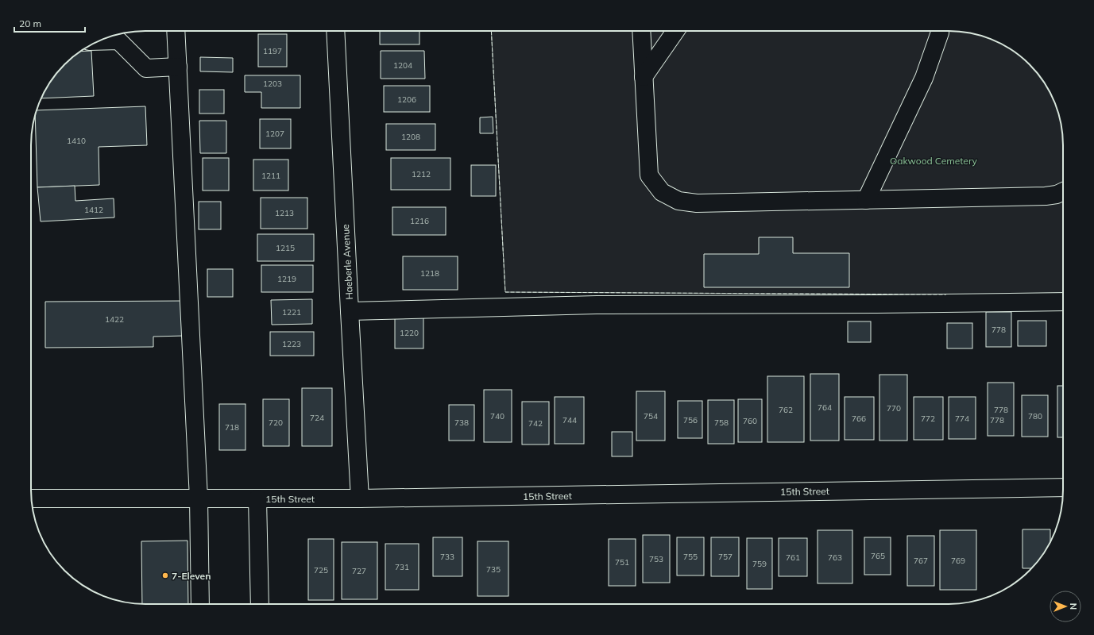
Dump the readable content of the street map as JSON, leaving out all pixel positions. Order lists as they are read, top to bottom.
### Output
{
  "streets": {
    "street": ["Haeberle Avenue", "15th Street"]
  },
  "crossings": [
    ["Haeberle Avenue", "15th Street"]
  ],
  "parks": ["Oakwood Cemetery"],
  "places": ["7-Eleven"],
  "house_numbers": [
    "1197",
    "1204",
    "1203",
    "1206",
    "1207",
    "1208",
    "1410",
    "1212",
    "1211",
    "1412",
    "1213",
    "1216",
    "1215",
    "1218",
    "1219",
    "1221",
    "1422",
    "778",
    "1220",
    "1223",
    "764",
    "770",
    "762",
    "778",
    "740",
    "754",
    "780",
    "724",
    "766",
    "772",
    "774",
    "744",
    "756",
    "778",
    "760",
    "720",
    "738",
    "758",
    "742",
    "718",
    "765",
    "733",
    "755",
    "757",
    "761",
    "763",
    "753",
    "767",
    "769",
    "751",
    "759",
    "731",
    "735",
    "725",
    "727"
  ],
  "scale_bar": "20 m",
  "north": "right"
}
